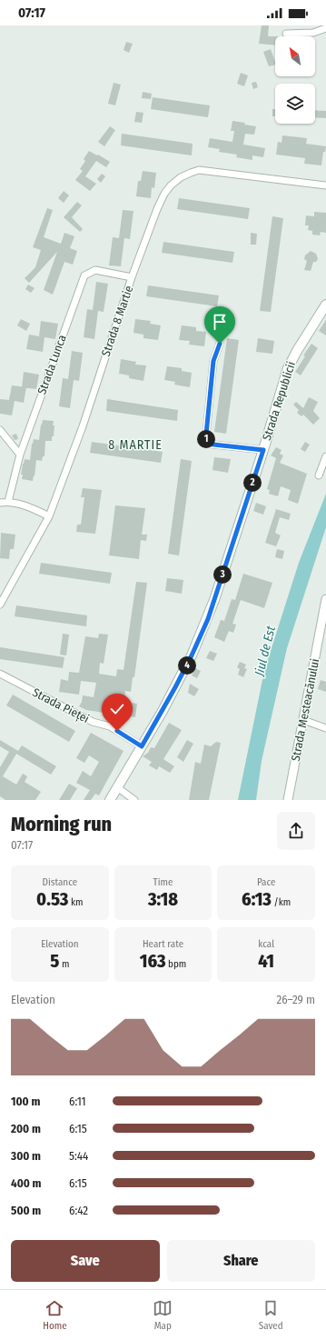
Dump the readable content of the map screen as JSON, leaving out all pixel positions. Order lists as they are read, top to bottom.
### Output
{
  "streets": {
    "main road": ["Strada Republicii"],
    "street": [
      "Strada 8 Martie",
      "Strada Lunca",
      "Strada Pieței",
      "Strada Mesteacănului"
    ]
  },
  "crossings": [
    ["Strada 8 Martie", "Strada Lunca"],
    ["Strada Republicii", "Strada Pieței"]
  ],
  "districts": ["8 MARTIE"],
  "water": ["Jiul de Est"],
  "north": "top left",
  "page": {
    "status": "07:17",
    "pins": [
      "1",
      "2",
      "3",
      "4"
    ],
    "heading": ["Morning run", "07:17"],
    "stats": [
      ["Distance", "0.53 km"],
      ["Time", "3:18"],
      ["Pace", "6:13 /km"],
      ["Elevation", "5 m"],
      ["Heart rate", "163 bpm"],
      ["kcal", "41"]
    ],
    "chart": ["Elevation", "26–29 m"],
    "list": [
      {
        "name": "100 m",
        "note": "6:11"
      },
      {
        "name": "200 m",
        "note": "6:15"
      },
      {
        "name": "300 m",
        "note": "5:44"
      },
      {
        "name": "400 m",
        "note": "6:15"
      },
      {
        "name": "500 m",
        "note": "6:42"
      }
    ],
    "buttons": ["Save", "Share"],
    "tabs": ["Home", "Map", "Saved"]
  }
}
